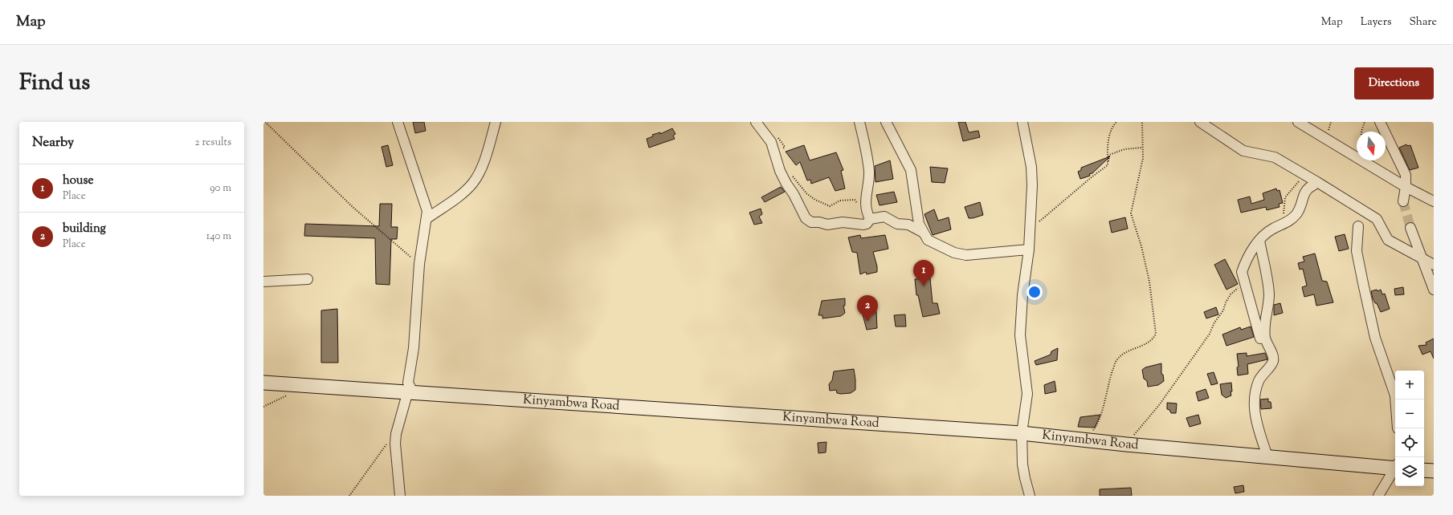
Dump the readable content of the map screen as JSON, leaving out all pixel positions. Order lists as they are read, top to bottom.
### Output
{
  "streets": {
    "street": ["Kinyambwa Road"]
  },
  "north": "bottom",
  "page": {
    "header": "Map",
    "nav": ["Map", "Layers", "Share"],
    "title": "Find us",
    "buttons": "Directions",
    "heading": ["Nearby", "2 results"],
    "list": [
      {
        "mark": "1",
        "name": "house",
        "note": "Place",
        "value": "90 m"
      },
      {
        "mark": "2",
        "name": "building",
        "note": "Place",
        "value": "140 m"
      }
    ],
    "pins": ["1", "2"],
    "map_buttons": ["+", "−"]
  }
}
